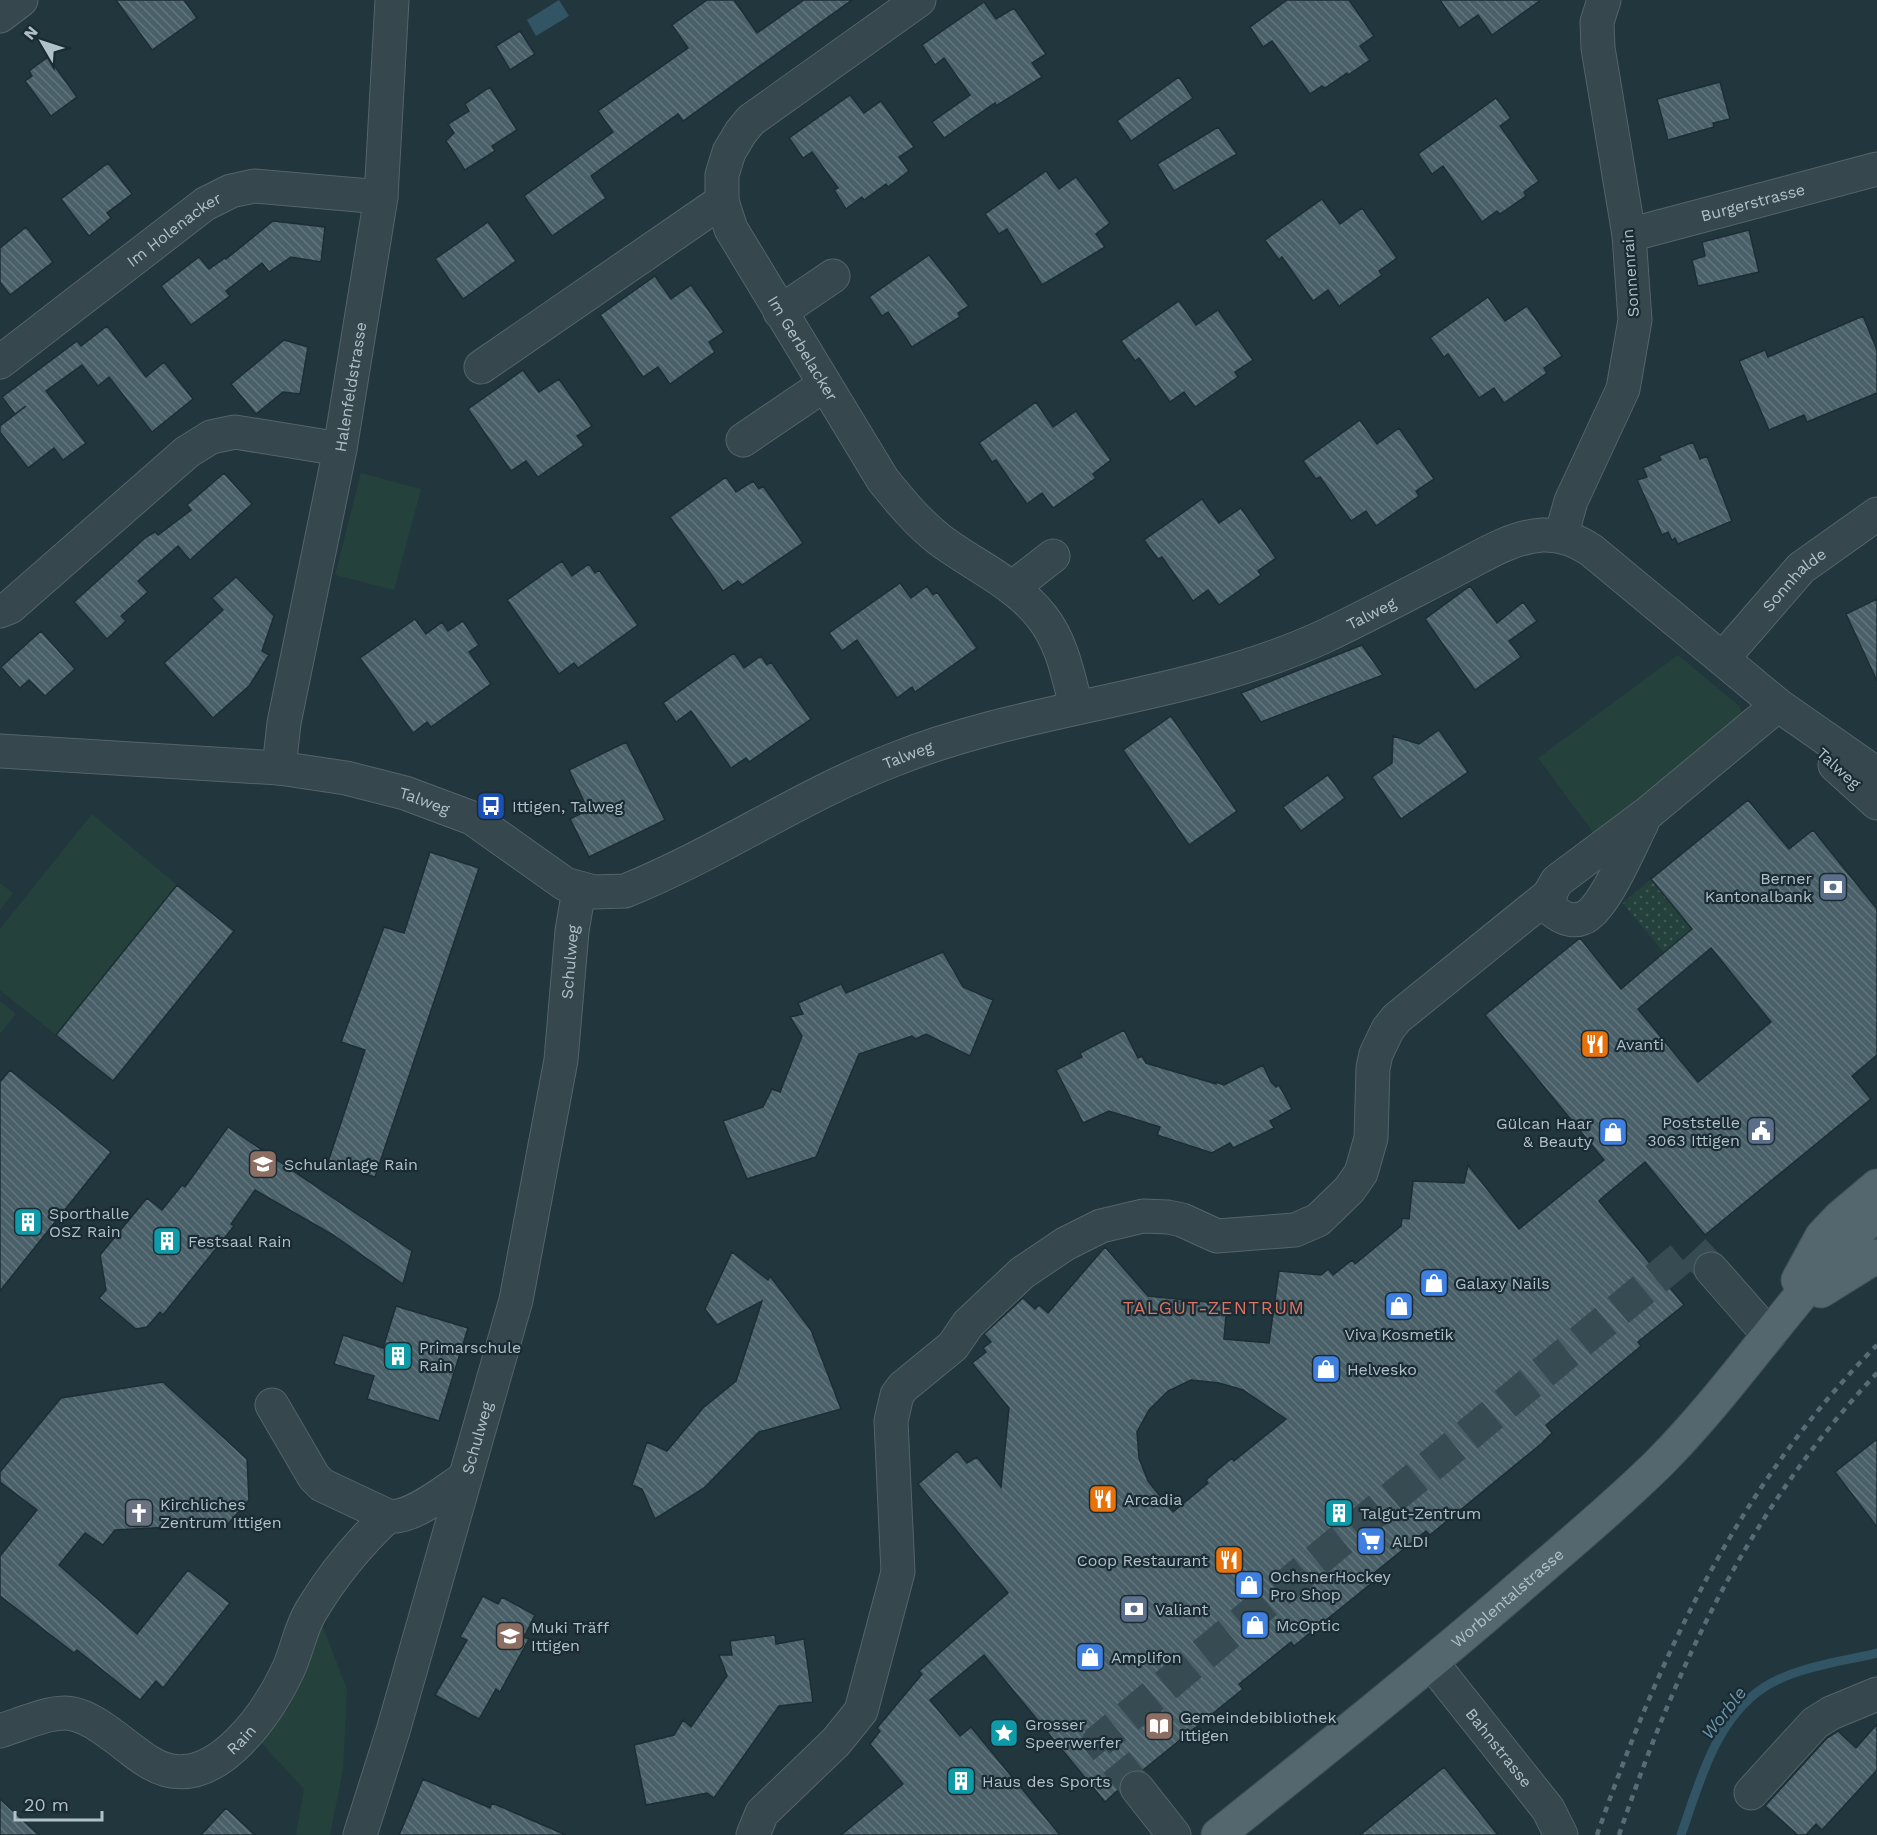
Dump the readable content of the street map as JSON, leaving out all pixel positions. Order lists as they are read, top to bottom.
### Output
{
  "streets": {
    "main road": ["Worblentalstrasse"],
    "street": [
      "Burgerstrasse",
      "Im Holenacker",
      "Sonnenrain",
      "Im Gerbelacker",
      "Halenfeldstrasse",
      "Sonnhalde",
      "Talweg",
      "Schulweg",
      "Rain",
      "Bahnstrasse"
    ]
  },
  "crossings": [
    ["Burgerstrasse", "Sonnenrain"],
    ["Im Holenacker", "Halenfeldstrasse"],
    ["Sonnenrain", "Talweg"],
    ["Im Gerbelacker", "Talweg"],
    ["Halenfeldstrasse", "Talweg"],
    ["Sonnhalde", "Talweg"],
    ["Talweg", "Schulweg"],
    ["Worblentalstrasse", "Bahnstrasse"]
  ],
  "districts": ["TALGUT-ZENTRUM"],
  "water": ["Worble"],
  "places": {
    "bus stop": ["Ittigen, Talweg"],
    "bank": ["Berner Kantonalbank", "Valiant"],
    "restaurant": ["Avanti", "Arcadia", "Coop Restaurant"],
    "public building": ["Poststelle 3063 Ittigen"],
    "shop": [
      "Gülcan Haar & Beauty",
      "Galaxy Nails",
      "Viva Kosmetik",
      "Helvesko",
      "OchsnerHockey Pro Shop",
      "McOptic",
      "Amplifon"
    ],
    "school or university": ["Schulanlage Rain", "Muki Träff Ittigen"],
    "building": [
      "Sporthalle OSZ Rain",
      "Festsaal Rain",
      "Primarschule Rain",
      "Talgut-Zentrum",
      "Haus des Sports"
    ],
    "church": ["Kirchliches Zentrum Ittigen"],
    "supermarket": ["ALDI"],
    "library": ["Gemeindebibliothek Ittigen"],
    "place": ["Grosser Speerwerfer"]
  },
  "scale_bar": "20 m",
  "north": "top left"
}
